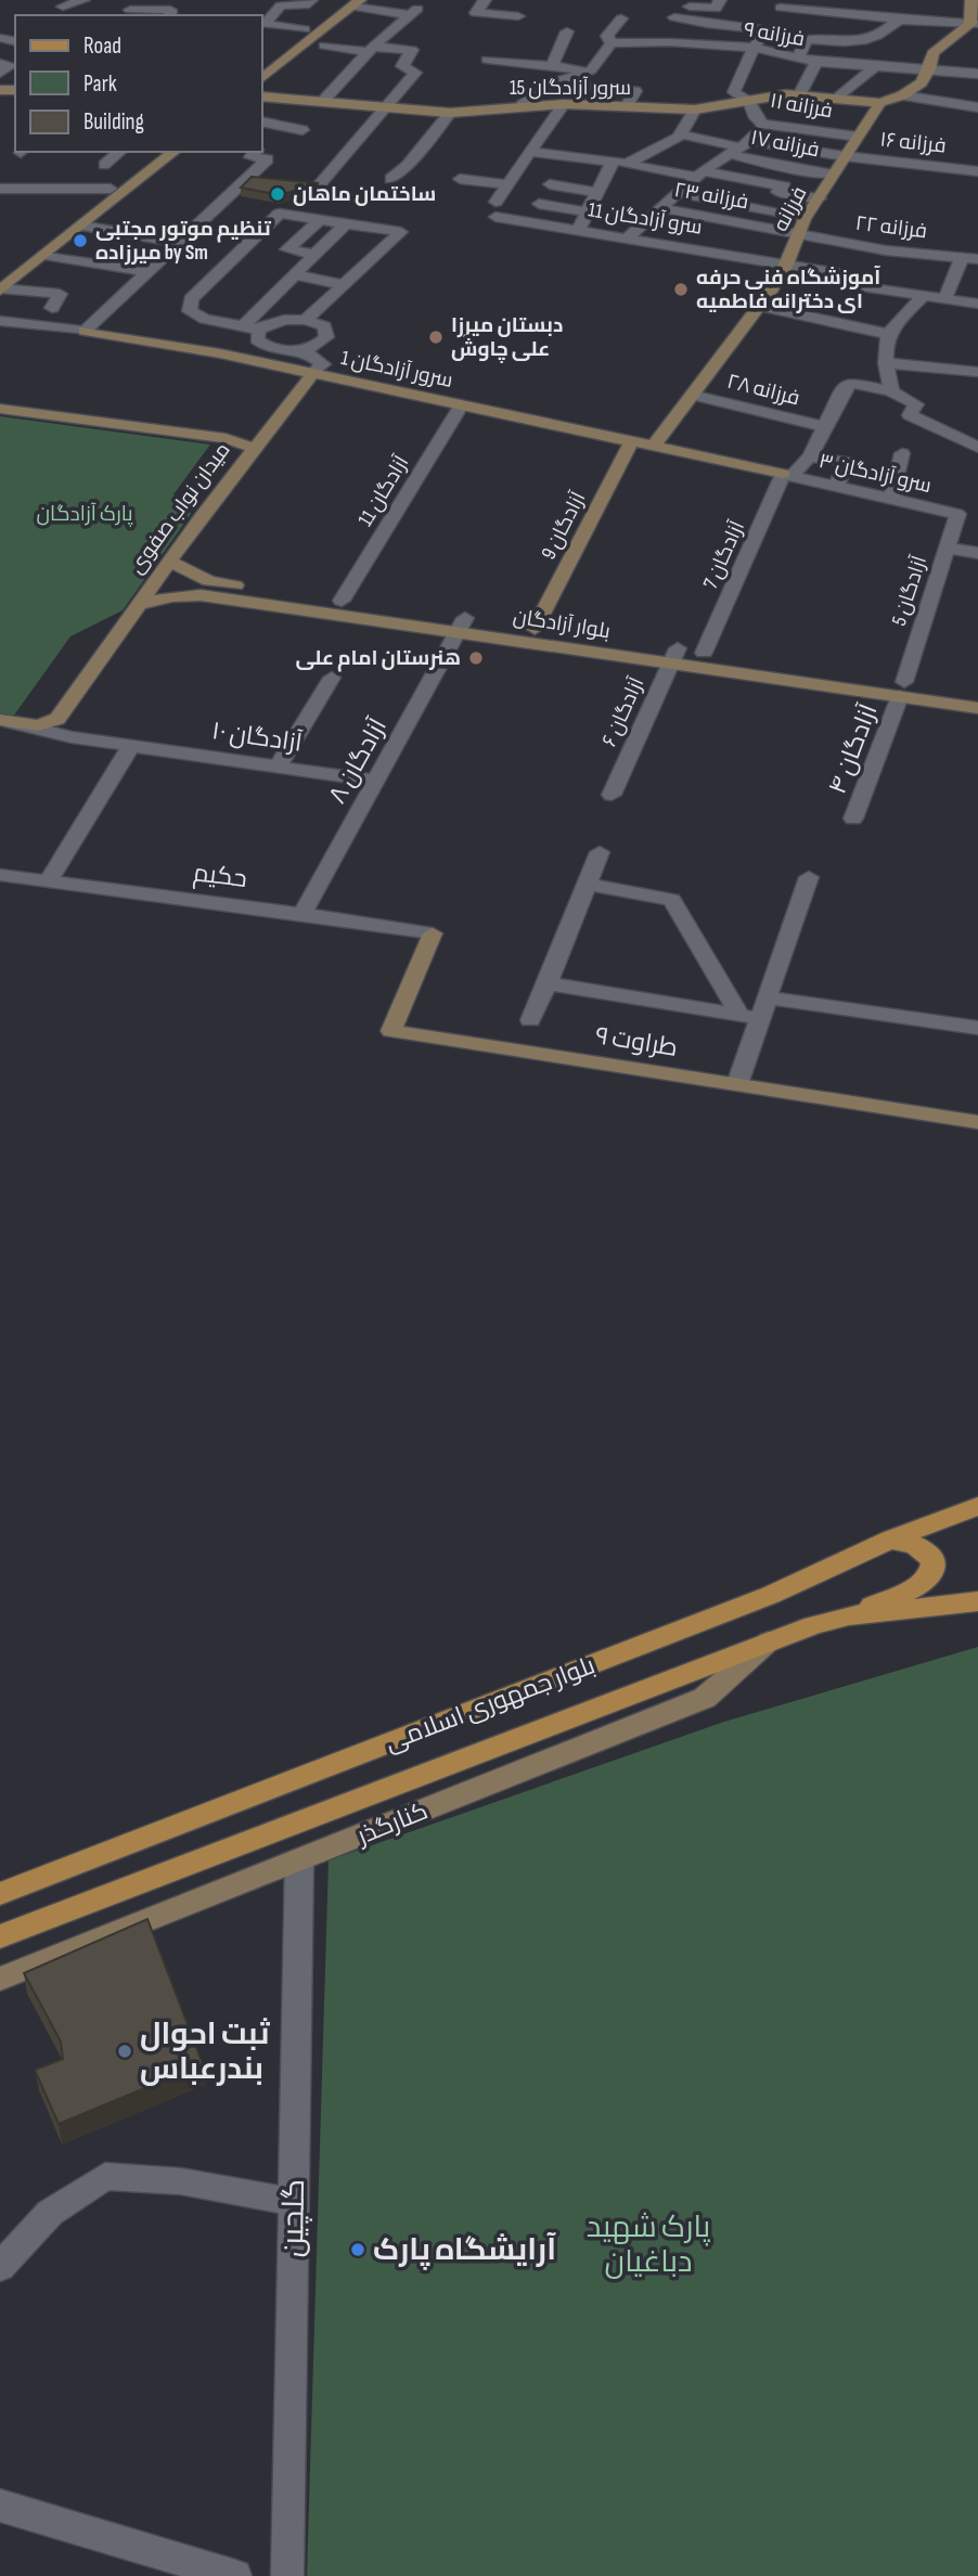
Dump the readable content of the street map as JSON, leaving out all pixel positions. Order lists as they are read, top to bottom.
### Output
{
  "streets": {
    "main road": [
      "سرور آزادگان 15",
      "فرزانه",
      "سرور آزادگان 1",
      "میدان نواب صفوی",
      "آزادگان 9",
      "بلوار آزادگان",
      "طراوت ۹",
      "بلوار جمهوری اسلامی",
      "کنارگذر"
    ],
    "street": [
      "فرزانه ۹",
      "فرزانه ۱۱",
      "فرزانه ۱۶",
      "فرزانه ۱۷",
      "فرزانه ۲۳",
      "سرو آزادگان 11",
      "فرزانه ۲۲",
      "فرزانه ۲۸",
      "سرو آزادگان ۳",
      "آزادگان 11",
      "آزادگان 7",
      "آزادگان 5",
      "آزادگان ۶",
      "آزادگان ۱۰",
      "آزادگان ۴",
      "آزادگان ۸",
      "حکیم",
      "گلچین"
    ]
  },
  "crossings": [
    ["فرزانه ۹", "فرزانه ۱۱"],
    ["سرور آزادگان 15", "فرزانه ۱۱"],
    ["سرور آزادگان 15", "فرزانه"],
    ["فرزانه ۱۱", "فرزانه"],
    ["فرزانه ۱۶", "فرزانه ۱۷"],
    ["فرزانه ۱۶", "فرزانه"],
    ["فرزانه ۱۷", "فرزانه"],
    ["فرزانه ۲۳", "فرزانه"],
    ["فرزانه ۲۳", "فرزانه ۲۲"],
    ["فرزانه", "سرو آزادگان 11"],
    ["فرزانه", "فرزانه ۲۲"],
    ["فرزانه", "سرور آزادگان 1"],
    ["فرزانه", "فرزانه ۲۸"],
    ["سرور آزادگان 1", "سرو آزادگان ۳"],
    ["سرور آزادگان 1", "آزادگان 11"],
    ["سرور آزادگان 1", "آزادگان 9"],
    ["سرور آزادگان 1", "آزادگان 7"],
    ["فرزانه ۲۸", "آزادگان 7"],
    ["سرو آزادگان ۳", "آزادگان 7"],
    ["سرو آزادگان ۳", "آزادگان 5"],
    ["آزادگان 11", "بلوار آزادگان"],
    ["میدان نواب صفوی", "بلوار آزادگان"],
    ["میدان نواب صفوی", "آزادگان ۱۰"],
    ["آزادگان 9", "بلوار آزادگان"],
    ["آزادگان 7", "بلوار آزادگان"],
    ["آزادگان 5", "بلوار آزادگان"],
    ["آزادگان 5", "آزادگان ۴"],
    ["بلوار آزادگان", "آزادگان ۶"],
    ["بلوار آزادگان", "آزادگان ۴"],
    ["بلوار آزادگان", "آزادگان ۸"],
    ["آزادگان ۱۰", "آزادگان ۸"],
    ["آزادگان ۸", "حکیم"],
    ["حکیم", "طراوت ۹"],
    ["بلوار جمهوری اسلامی", "کنارگذر"],
    ["کنارگذر", "گلچین"]
  ],
  "parks": ["پارک آزادگان", "پارک شهید دباغیان"],
  "places": [
    "ساختمان ماهان",
    "تنظیم موتور مجتبی میرزاده by Sm",
    "آموزشگاه فنی حرفه ای دخترانه فاطمیه",
    "دبستان میرزا علی چاوش",
    "هنرستان امام علی",
    "ثبت احوال بندرعباس",
    "آرایشگاه پارک"
  ],
  "legend": ["Road", "Park", "Building"]
}
